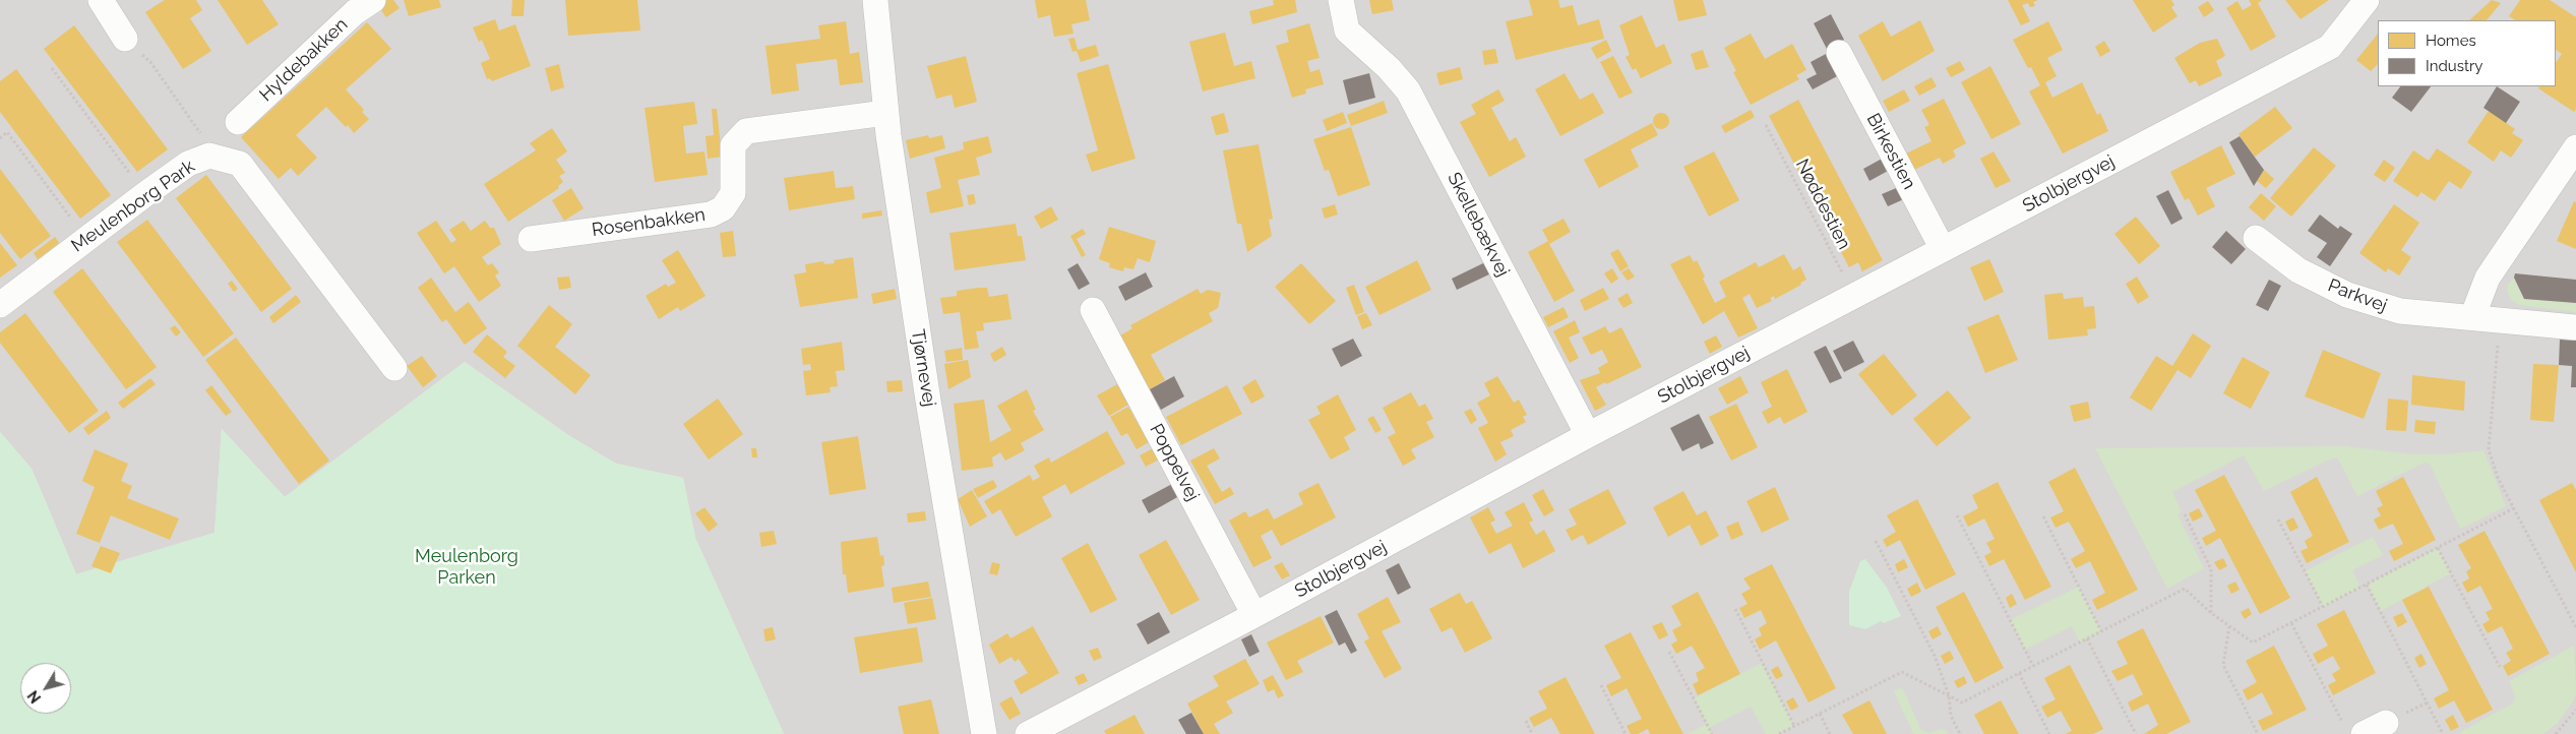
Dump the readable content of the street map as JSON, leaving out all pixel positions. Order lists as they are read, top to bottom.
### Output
{
  "streets": {
    "street": [
      "Hyldebakken",
      "Birkestien",
      "Stolbjergvej",
      "Meulenborg Park",
      "Rosenbakken",
      "Skellebækvej",
      "Parkvej",
      "Tjørnevej",
      "Poppelvej"
    ],
    "path": ["Nøddestien"]
  },
  "crossings": [
    ["Birkestien", "Stolbjergvej"],
    ["Stolbjergvej", "Nøddestien"],
    ["Stolbjergvej", "Skellebækvej"],
    ["Stolbjergvej", "Poppelvej"],
    ["Rosenbakken", "Tjørnevej"]
  ],
  "parks": ["Meulenborg Parken"],
  "legend": ["Homes", "Industry"],
  "north": "bottom left"
}
